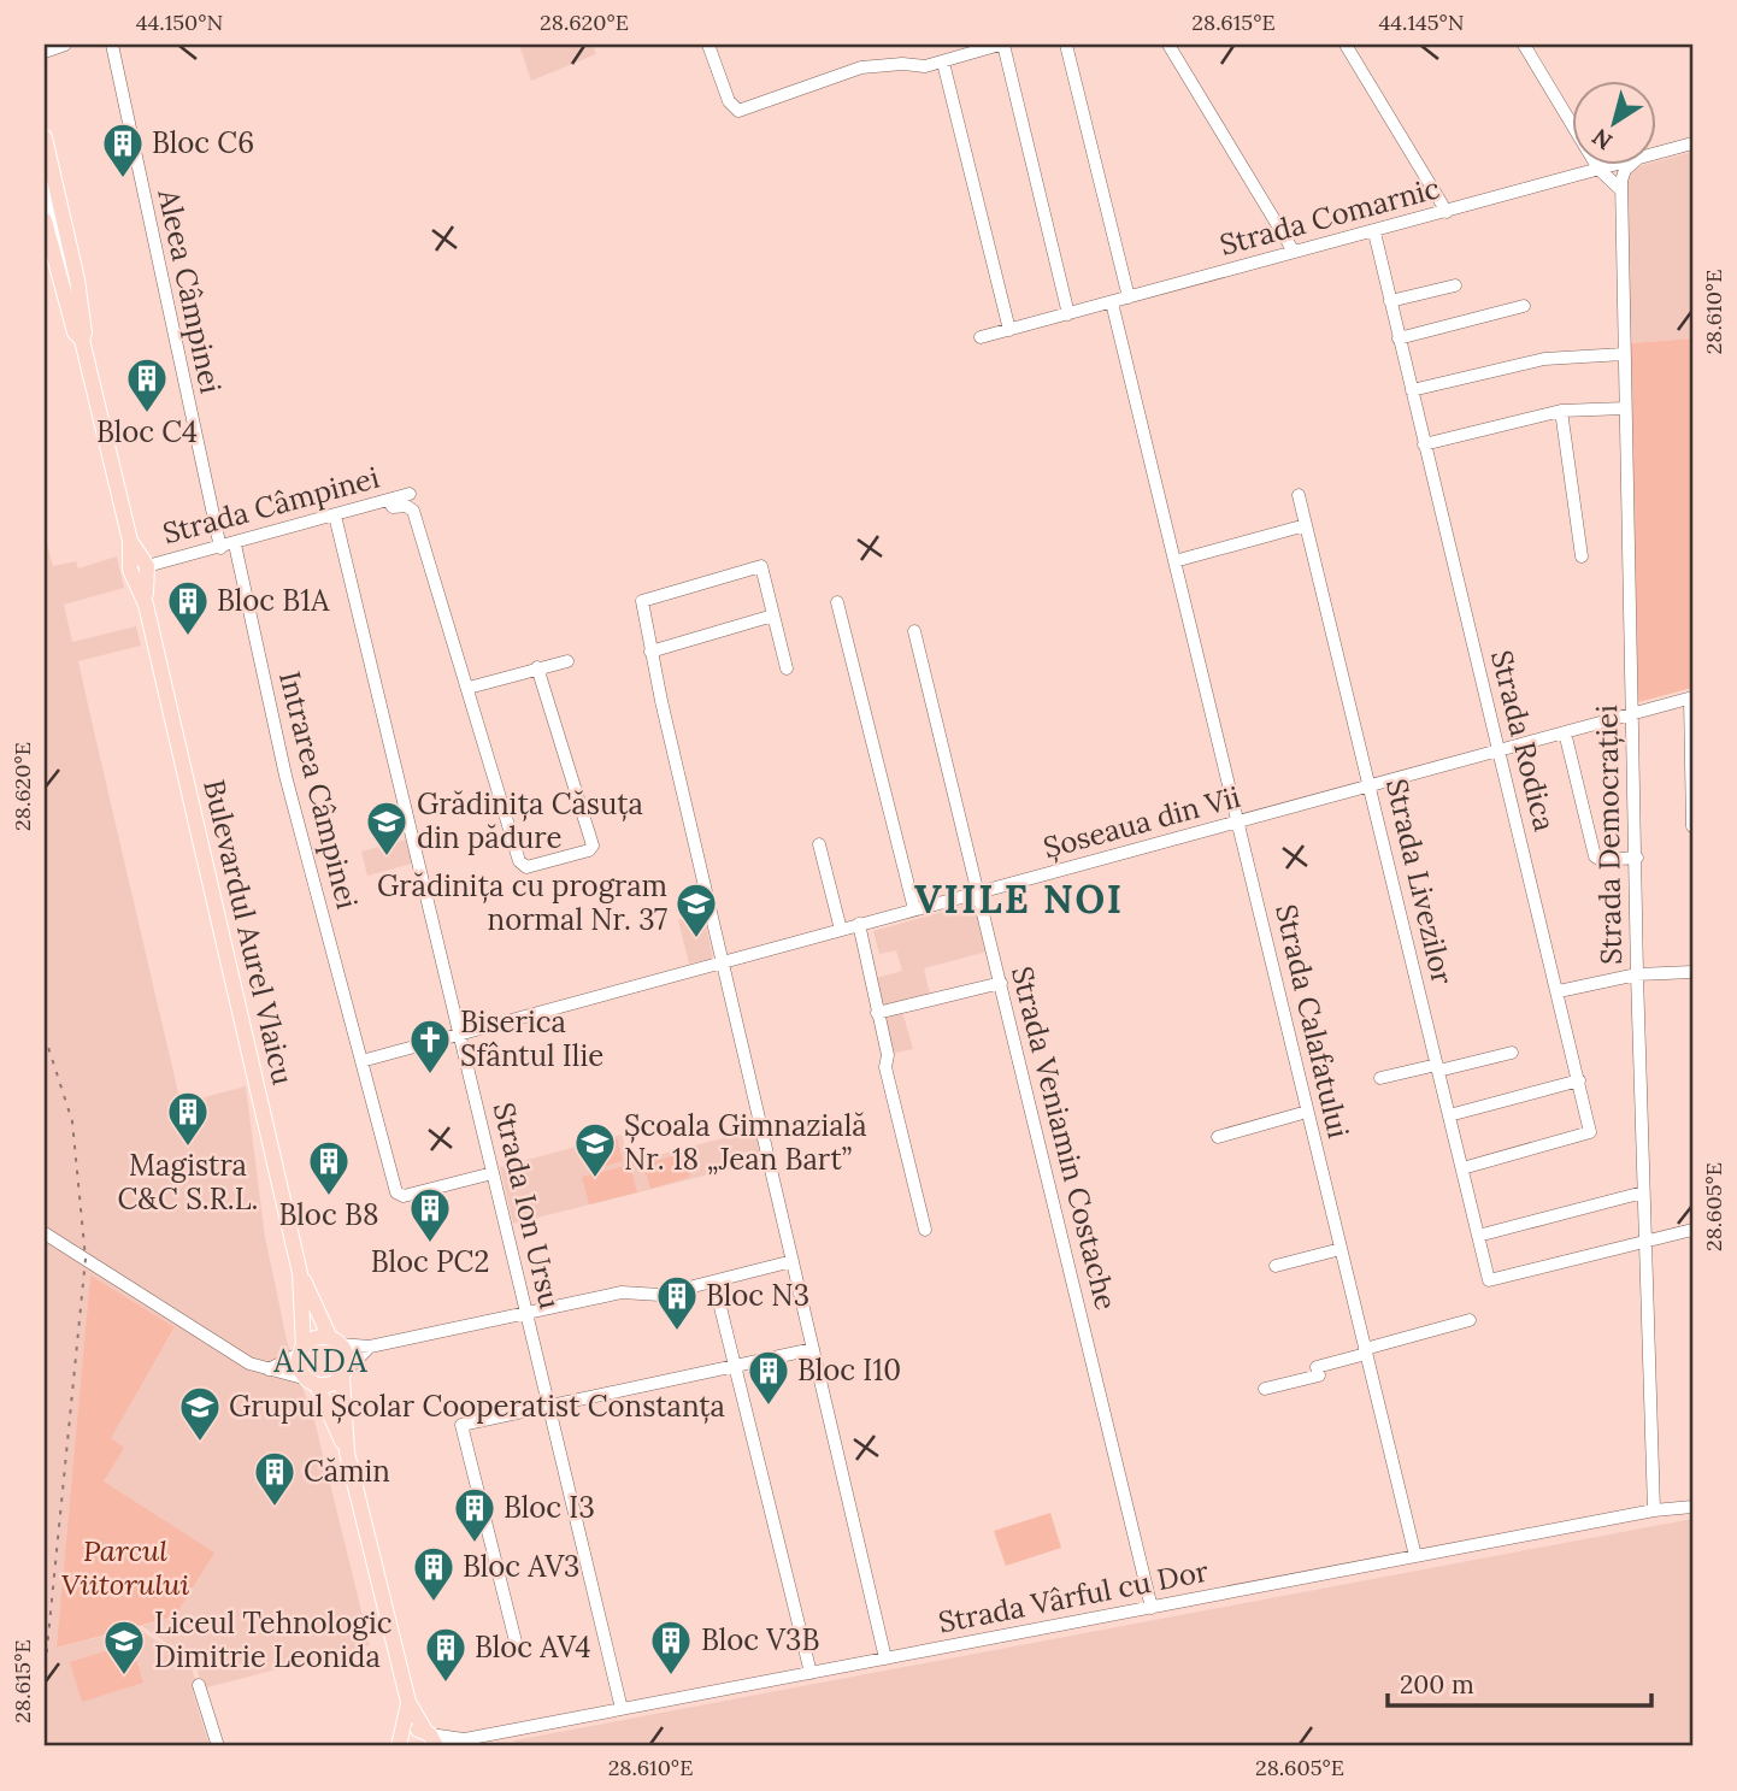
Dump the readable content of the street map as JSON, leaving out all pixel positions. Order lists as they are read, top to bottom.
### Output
{
  "streets": {
    "main road": ["Bulevardul Aurel Vlaicu"],
    "street": [
      "Strada Comarnic",
      "Aleea Câmpinei",
      "Strada Câmpinei",
      "Strada Rodica",
      "Intrarea Câmpinei",
      "Șoseaua din Vii",
      "Strada Democrației",
      "Strada Livezilor",
      "Strada Calafatului",
      "Strada Veniamin Costache",
      "Strada Ion Ursu",
      "Strada Vârful cu Dor"
    ]
  },
  "crossings": [
    ["Strada Comarnic", "Strada Rodica"],
    ["Strada Comarnic", "Strada Calafatului"],
    ["Aleea Câmpinei", "Strada Câmpinei"],
    ["Strada Câmpinei", "Intrarea Câmpinei"],
    ["Strada Câmpinei", "Bulevardul Aurel Vlaicu"],
    ["Strada Câmpinei", "Strada Ion Ursu"],
    ["Strada Rodica", "Șoseaua din Vii"],
    ["Strada Rodica", "Strada Livezilor"],
    ["Intrarea Câmpinei", "Șoseaua din Vii"],
    ["Intrarea Câmpinei", "Strada Ion Ursu"],
    ["Șoseaua din Vii", "Strada Democrației"],
    ["Șoseaua din Vii", "Strada Livezilor"],
    ["Șoseaua din Vii", "Strada Calafatului"],
    ["Șoseaua din Vii", "Strada Veniamin Costache"],
    ["Șoseaua din Vii", "Strada Ion Ursu"],
    ["Strada Democrației", "Strada Livezilor"],
    ["Strada Democrației", "Strada Vârful cu Dor"],
    ["Strada Calafatului", "Strada Vârful cu Dor"],
    ["Strada Veniamin Costache", "Strada Vârful cu Dor"],
    ["Strada Ion Ursu", "Strada Vârful cu Dor"]
  ],
  "districts": ["VIILE NOI", "ANDA"],
  "parks": ["Parcul Viitorului"],
  "places": {
    "building": [
      "Bloc C6",
      "Bloc C4",
      "Bloc B1A",
      "Magistra C&C S.R.L.",
      "Bloc B8",
      "Bloc PC2",
      "Bloc N3",
      "Bloc I10",
      "Cămin",
      "Bloc I3",
      "Bloc AV3",
      "Bloc V3B",
      "Bloc AV4"
    ],
    "school or university": [
      "Grădinița Căsuța din pădure",
      "Grădinița cu program normal Nr. 37",
      "Școala Gimnazială Nr. 18 „Jean Bart”",
      "Grupul Școlar Cooperatist Constanța",
      "Liceul Tehnologic Dimitrie Leonida"
    ],
    "church": ["Biserica Sfântul Ilie"]
  },
  "scale_bar": "200 m",
  "north": "bottom left",
  "coordinates": [
    "44.150°N",
    "28.620°E",
    "28.615°E",
    "44.145°N",
    "28.610°E",
    "28.605°E"
  ]
}
